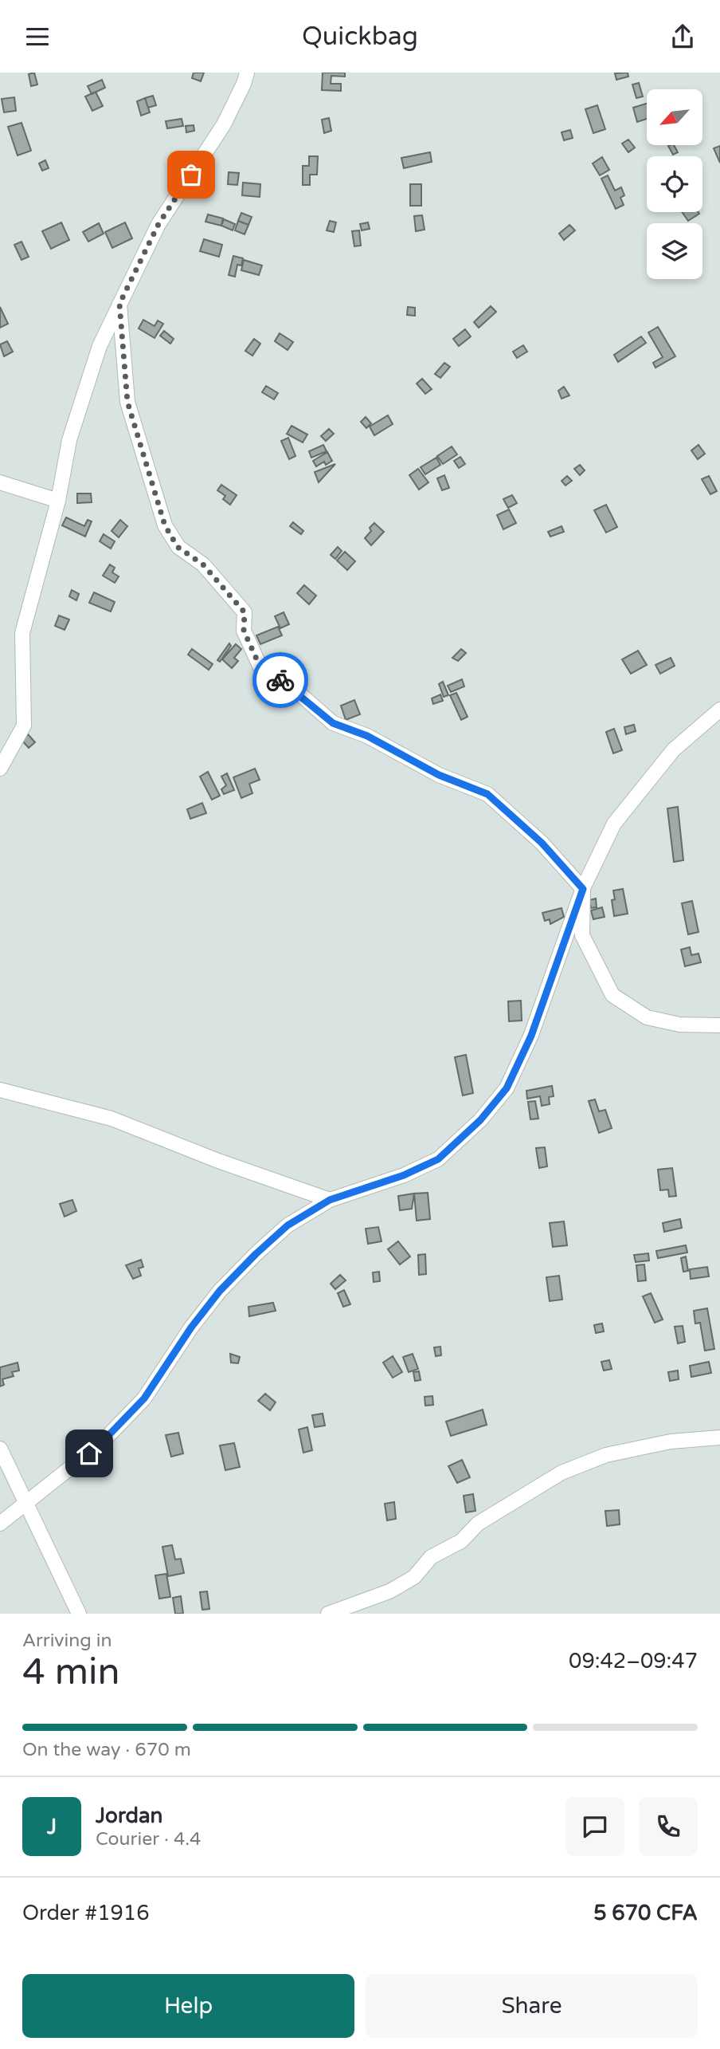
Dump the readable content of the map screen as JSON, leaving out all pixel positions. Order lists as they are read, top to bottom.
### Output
{
  "north": "bottom left",
  "page": {
    "header": "Quickbag",
    "heading": ["4 min", "Arriving in", "09:42–09:47"],
    "panel": [
      "Jordan",
      "Courier · 4.4",
      "Order #1916",
      "5 670 CFA"
    ],
    "bar": "On the way · 670 m",
    "round": "J",
    "buttons": ["Help", "Share"]
  }
}
